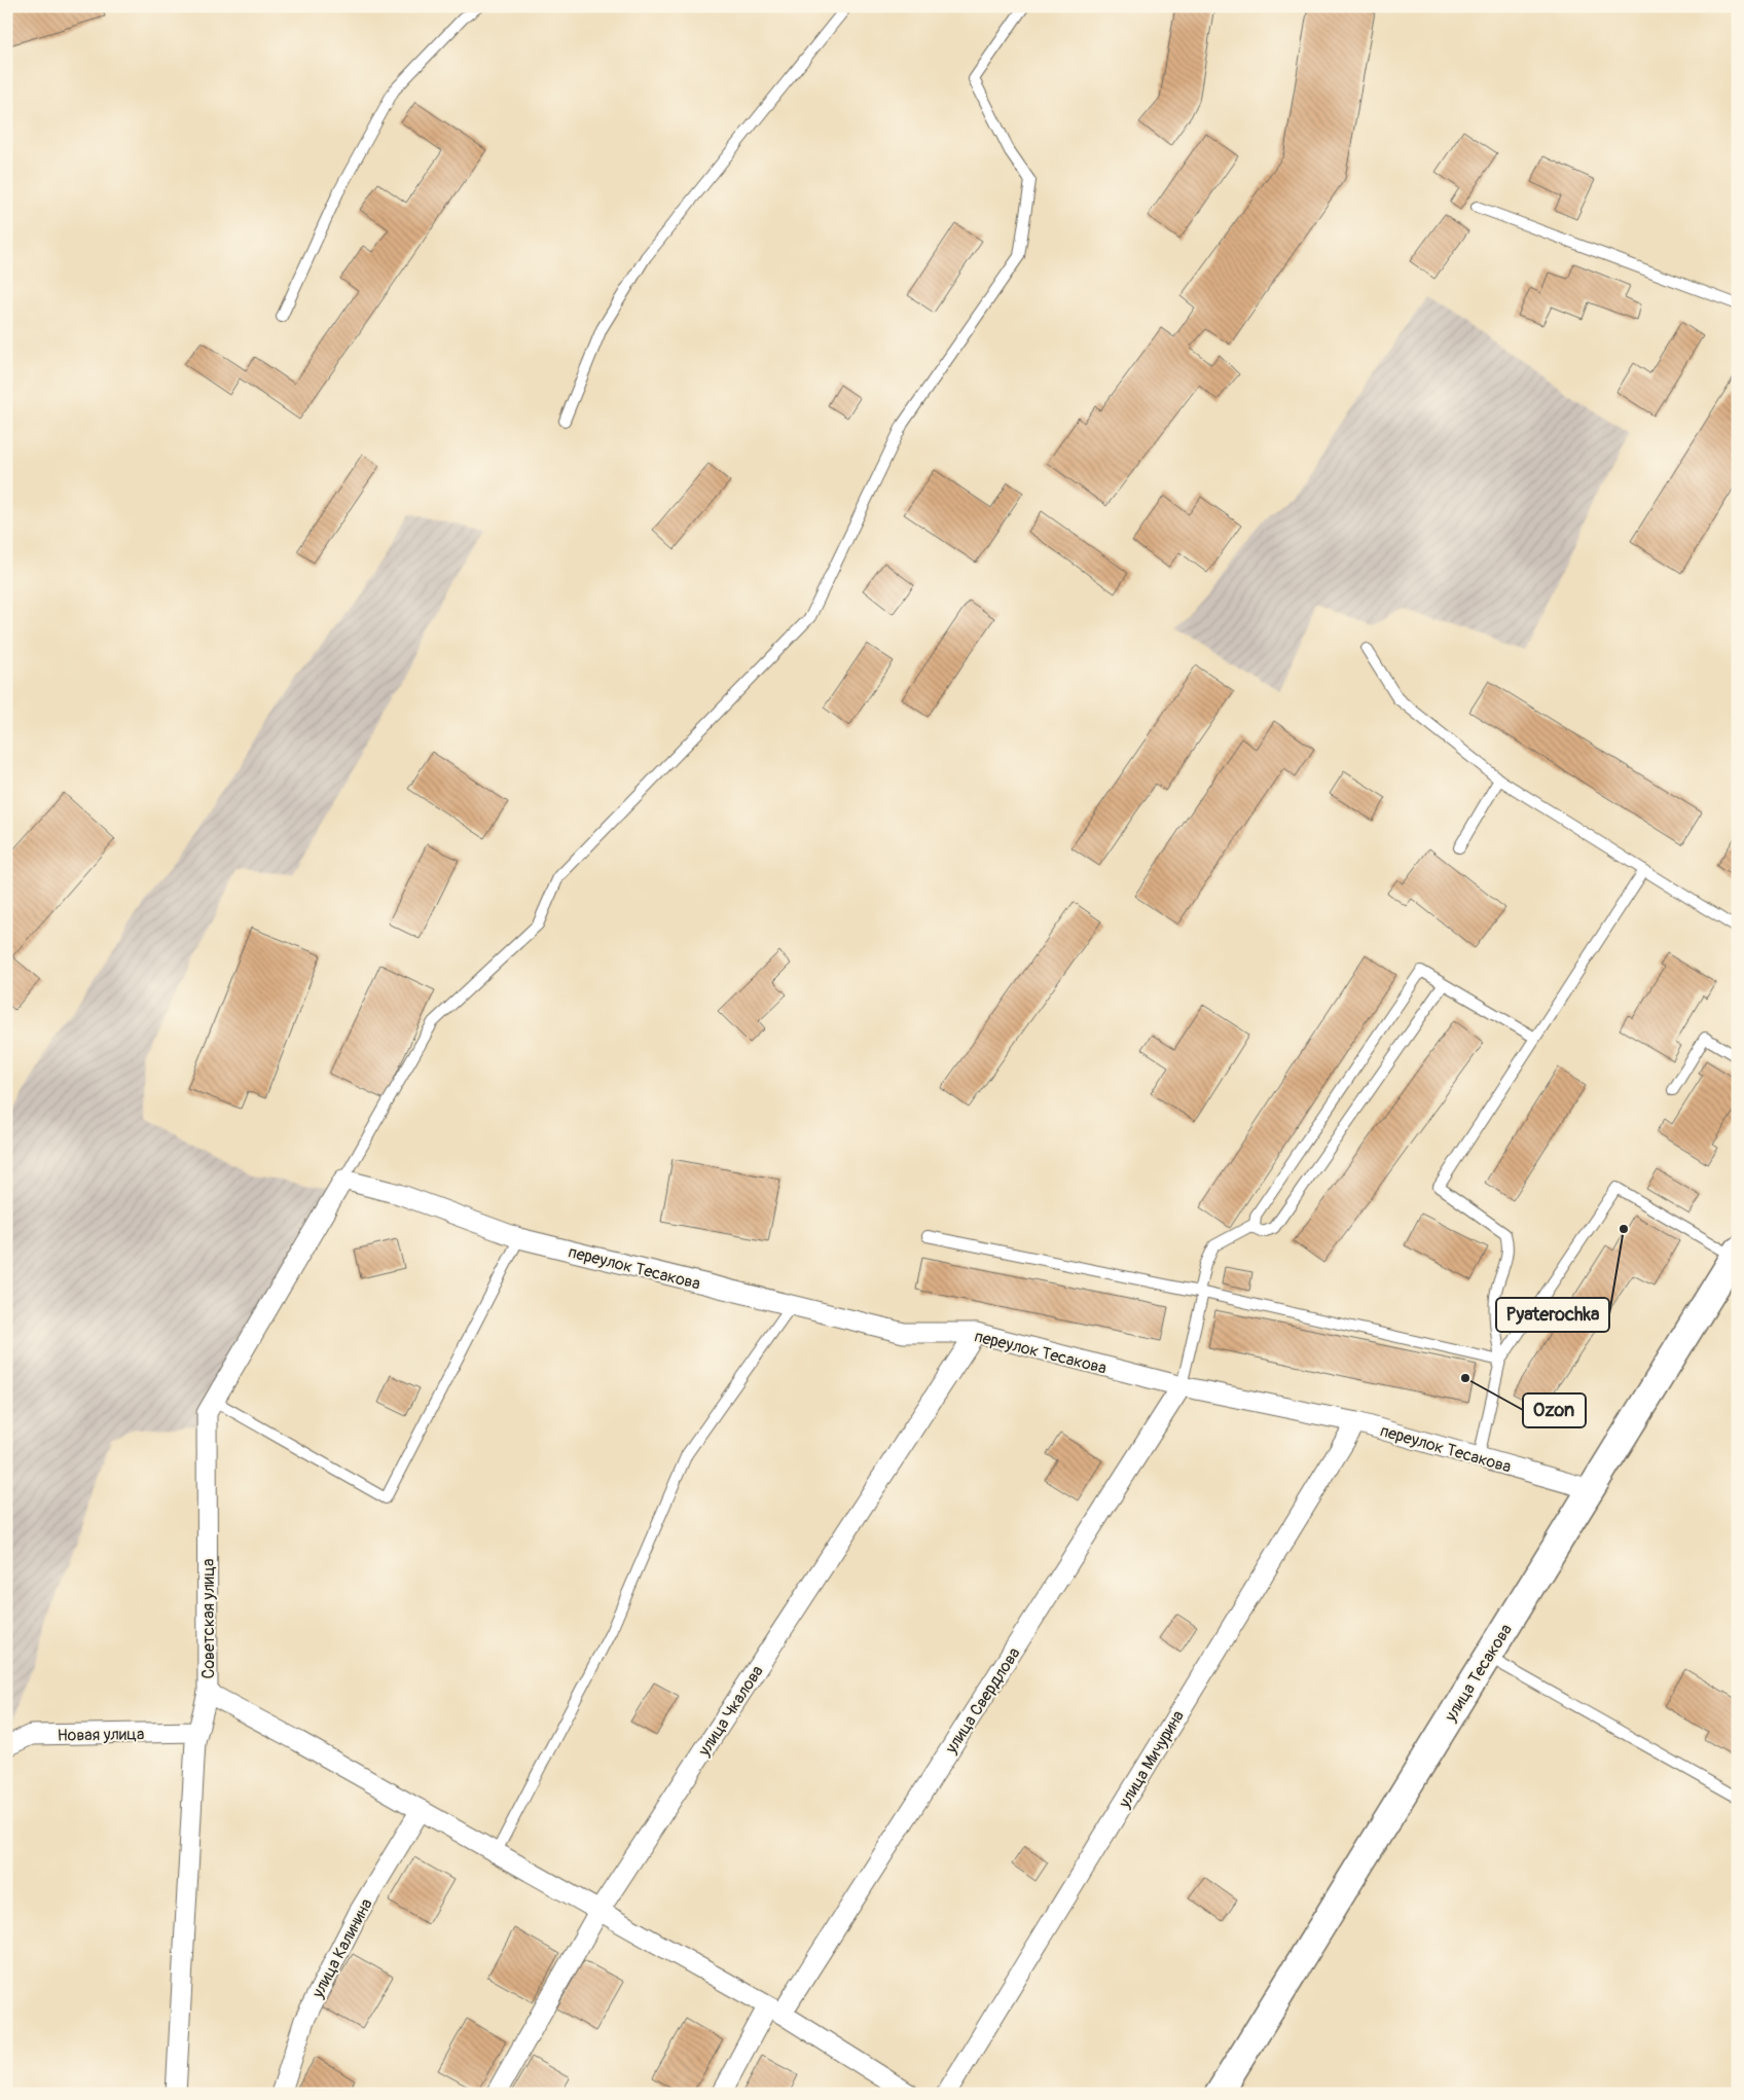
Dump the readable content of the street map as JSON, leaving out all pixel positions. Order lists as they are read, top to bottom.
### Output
{
  "streets": {
    "main road": ["улица Тесакова"],
    "street": [
      "переулок Тесакова",
      "Советская улица",
      "улица Свердлова",
      "улица Чкалова",
      "Новая улица",
      "улица Мичурина",
      "улица Калинина"
    ]
  },
  "crossings": [
    ["переулок Тесакова", "Советская улица"],
    ["переулок Тесакова", "улица Тесакова"],
    ["переулок Тесакова", "улица Свердлова"],
    ["переулок Тесакова", "улица Чкалова"],
    ["переулок Тесакова", "улица Мичурина"],
    ["Советская улица", "Новая улица"]
  ],
  "places": ["Pyaterochka", "Ozon"]
}
